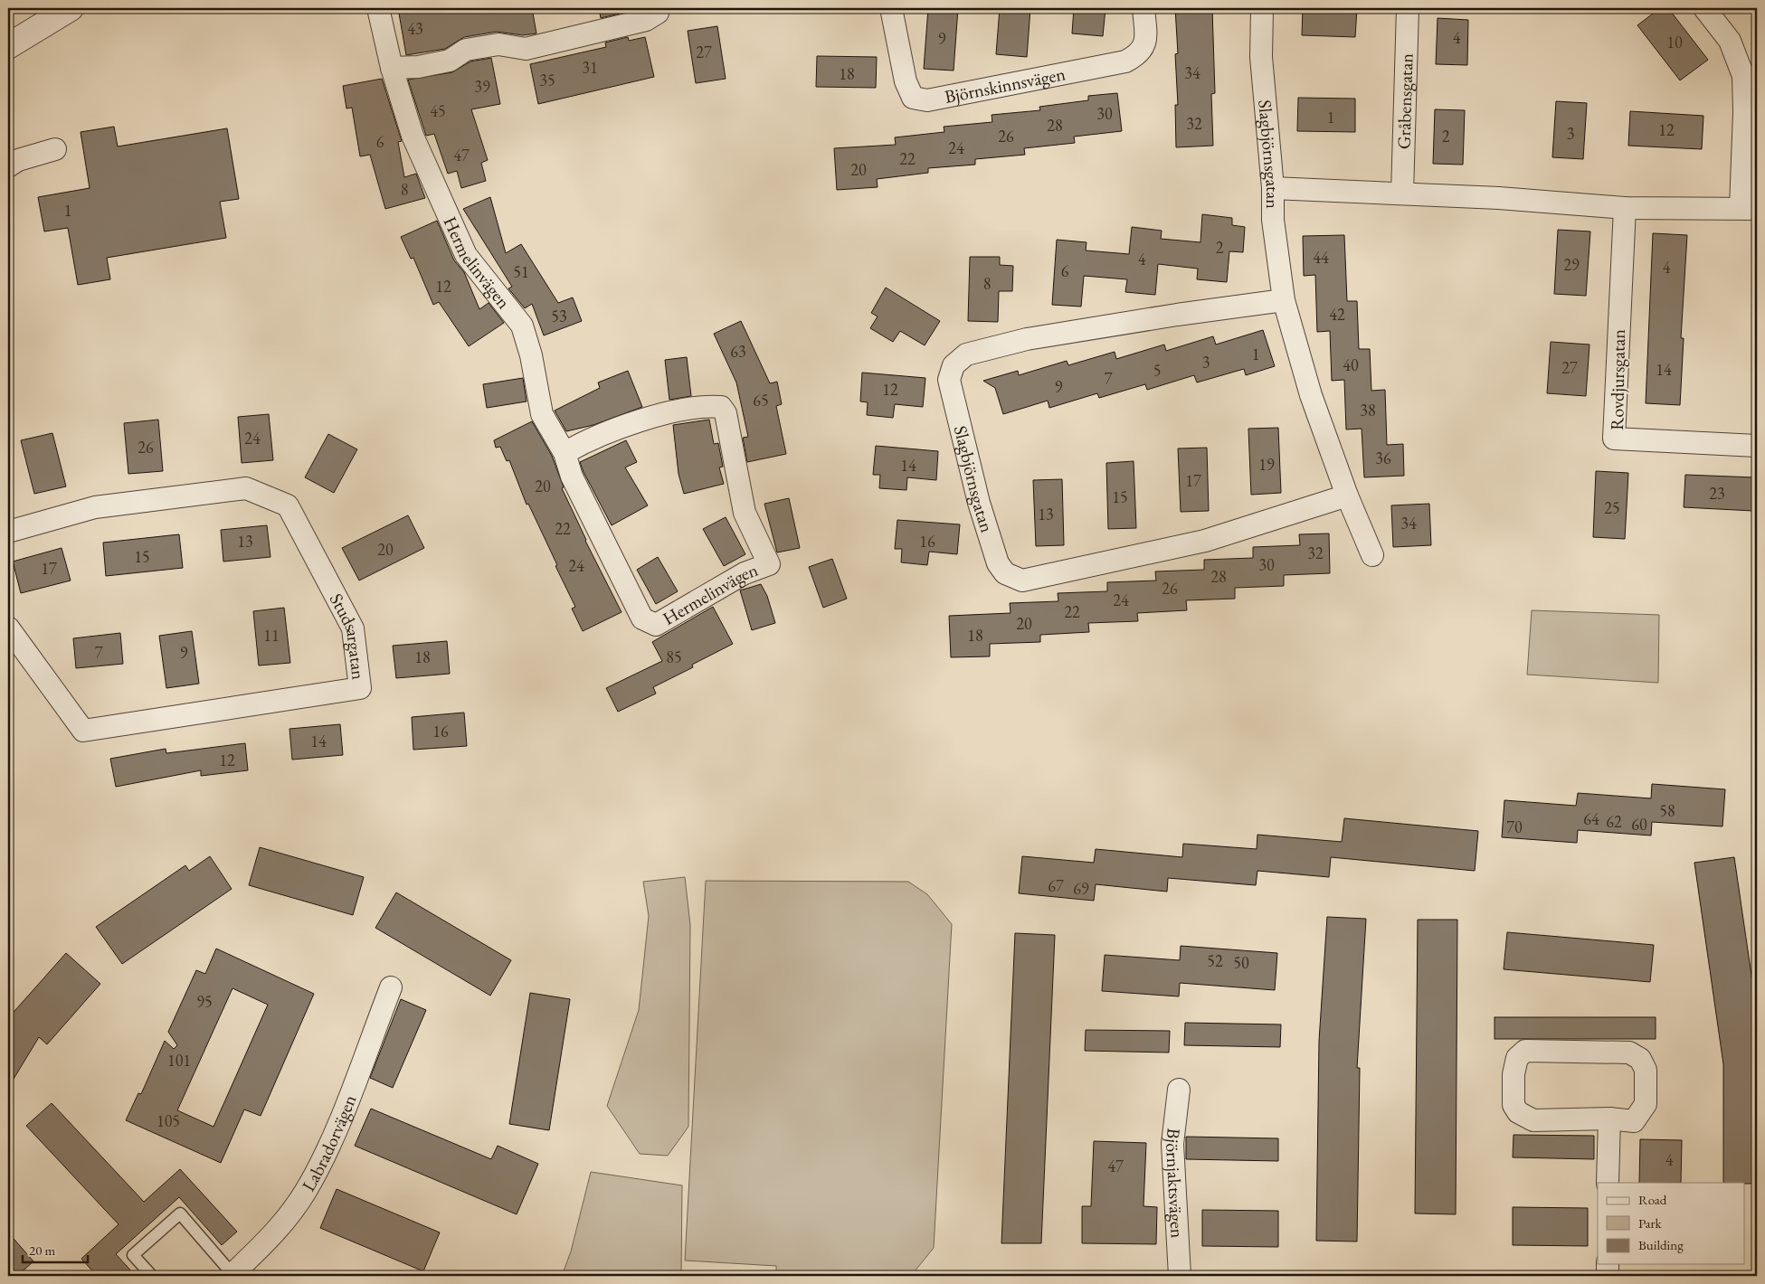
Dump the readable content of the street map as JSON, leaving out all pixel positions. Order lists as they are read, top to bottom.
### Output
{
  "streets": {
    "street": [
      "Björnskinnsvägen",
      "Gråbensgatan",
      "Slagbjörnsgatan",
      "Hermelinvägen",
      "Rovdjursgatan",
      "Studsargatan",
      "Labradorvägen",
      "Björnjaktsvägen"
    ]
  },
  "house_numbers": [
    "43",
    "4",
    "9",
    "10",
    "27",
    "31",
    "34",
    "18",
    "35",
    "39",
    "45",
    "30",
    "1",
    "32",
    "28",
    "12",
    "3",
    "26",
    "2",
    "6",
    "24",
    "47",
    "22",
    "20",
    "8",
    "1",
    "2",
    "44",
    "4",
    "29",
    "4",
    "6",
    "51",
    "8",
    "12",
    "42",
    "53",
    "63",
    "1",
    "3",
    "40",
    "27",
    "14",
    "5",
    "7",
    "9",
    "12",
    "65",
    "38",
    "24",
    "26",
    "36",
    "19",
    "14",
    "17",
    "20",
    "23",
    "15",
    "25",
    "13",
    "34",
    "22",
    "13",
    "16",
    "20",
    "32",
    "15",
    "30",
    "24",
    "17",
    "28",
    "26",
    "24",
    "22",
    "20",
    "11",
    "18",
    "7",
    "9",
    "18",
    "85",
    "16",
    "14",
    "12",
    "58",
    "64",
    "62",
    "60",
    "70",
    "67",
    "69",
    "52",
    "50",
    "95",
    "101",
    "105",
    "4",
    "47"
  ],
  "legend": ["Road", "Park", "Building"],
  "scale_bar": "20 m"
}
